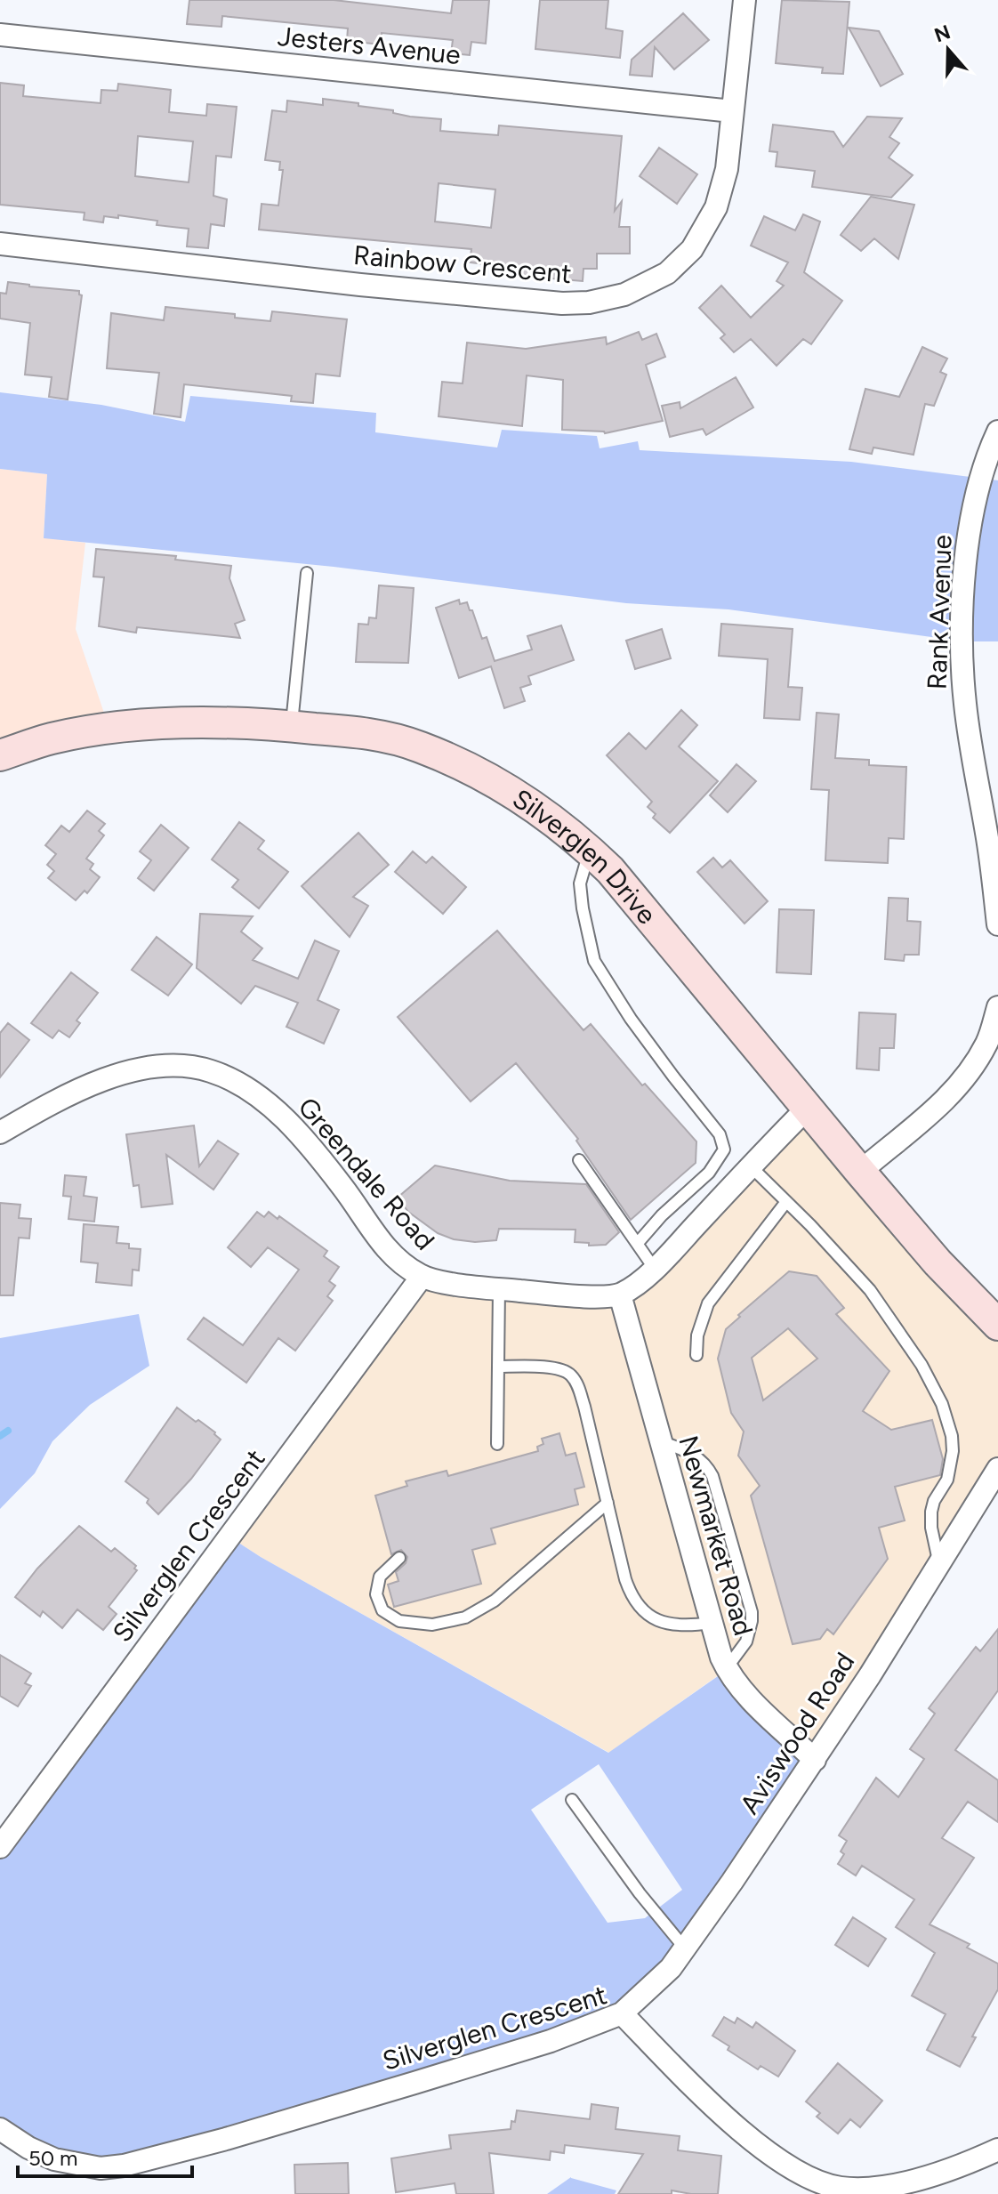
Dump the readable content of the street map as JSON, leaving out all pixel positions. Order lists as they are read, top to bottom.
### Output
{
  "streets": {
    "street": [
      "Jesters Avenue",
      "Rainbow Crescent",
      "Rank Avenue",
      "Silverglen Drive",
      "Greendale Road",
      "Newmarket Road",
      "Silverglen Crescent",
      "Aviswood Road"
    ]
  },
  "crossings": [
    ["Jesters Avenue", "Rainbow Crescent"],
    ["Greendale Road", "Newmarket Road"],
    ["Greendale Road", "Silverglen Crescent"],
    ["Newmarket Road", "Aviswood Road"],
    ["Silverglen Crescent", "Aviswood Road"]
  ],
  "scale_bar": "50 m",
  "north": "top"
}
